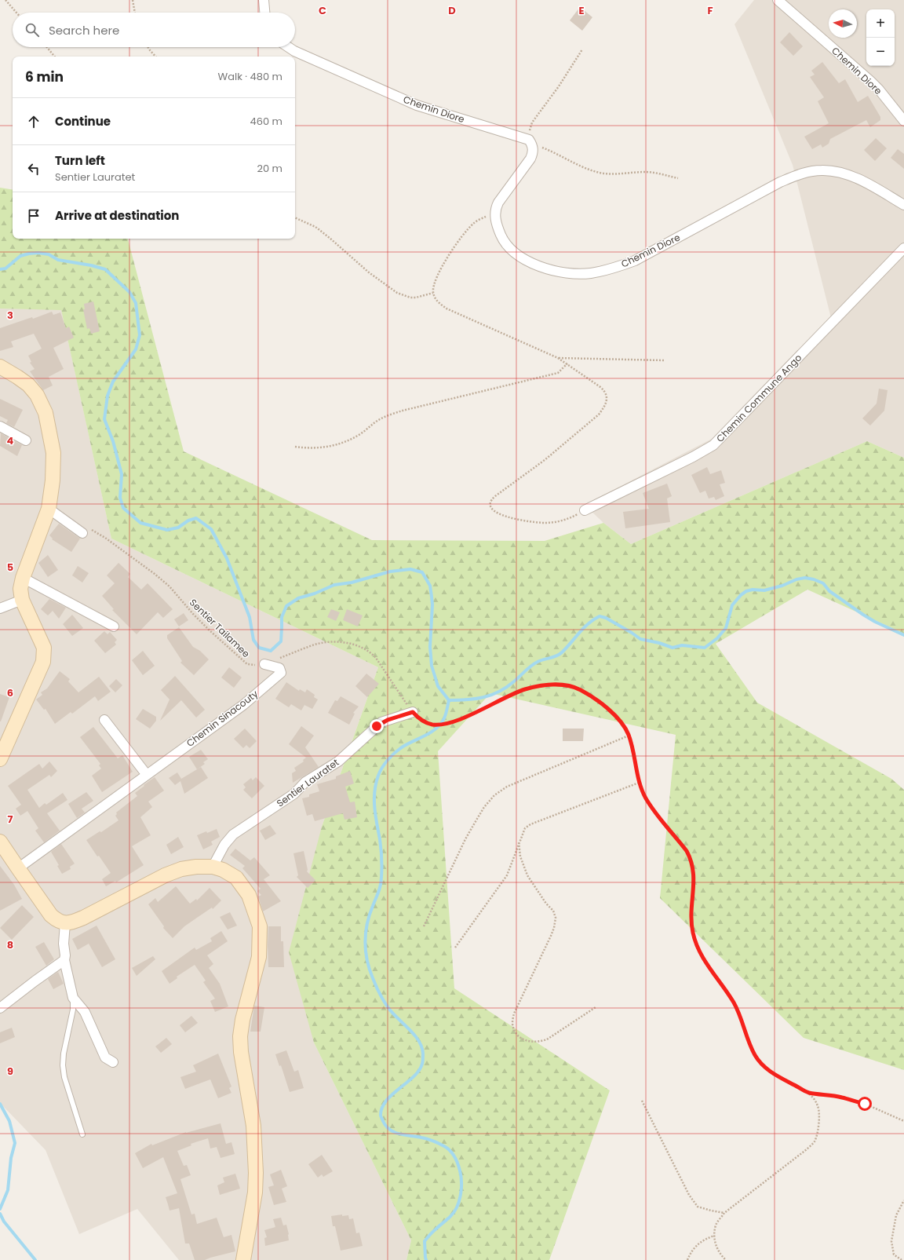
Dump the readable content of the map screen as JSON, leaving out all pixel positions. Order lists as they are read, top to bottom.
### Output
{
  "streets": {
    "street": [
      "Chemin Diore",
      "Chemin Commune Ango",
      "Chemin Sinacouty",
      "Sentier Lauratet"
    ],
    "path": ["Sentier Tailamee"]
  },
  "crossings": [
    ["Sentier Tailamee", "Chemin Sinacouty"],
    ["Sentier Tailamee", "Sentier Lauratet"]
  ],
  "north": "left",
  "page": {
    "map_buttons": ["+", "−"],
    "search": "Search here",
    "heading": ["6 min", "Walk · 480 m"],
    "list": [
      ["Continue", "460 m"],
      ["Turn left", "Sentier Lauratet", "20 m"],
      "Arrive at destination"
    ]
  },
  "grid": {
    "columns": [
      "C",
      "D",
      "E",
      "F"
    ],
    "rows": [
      "3",
      "4",
      "5",
      "6",
      "7",
      "8",
      "9"
    ]
  }
}
